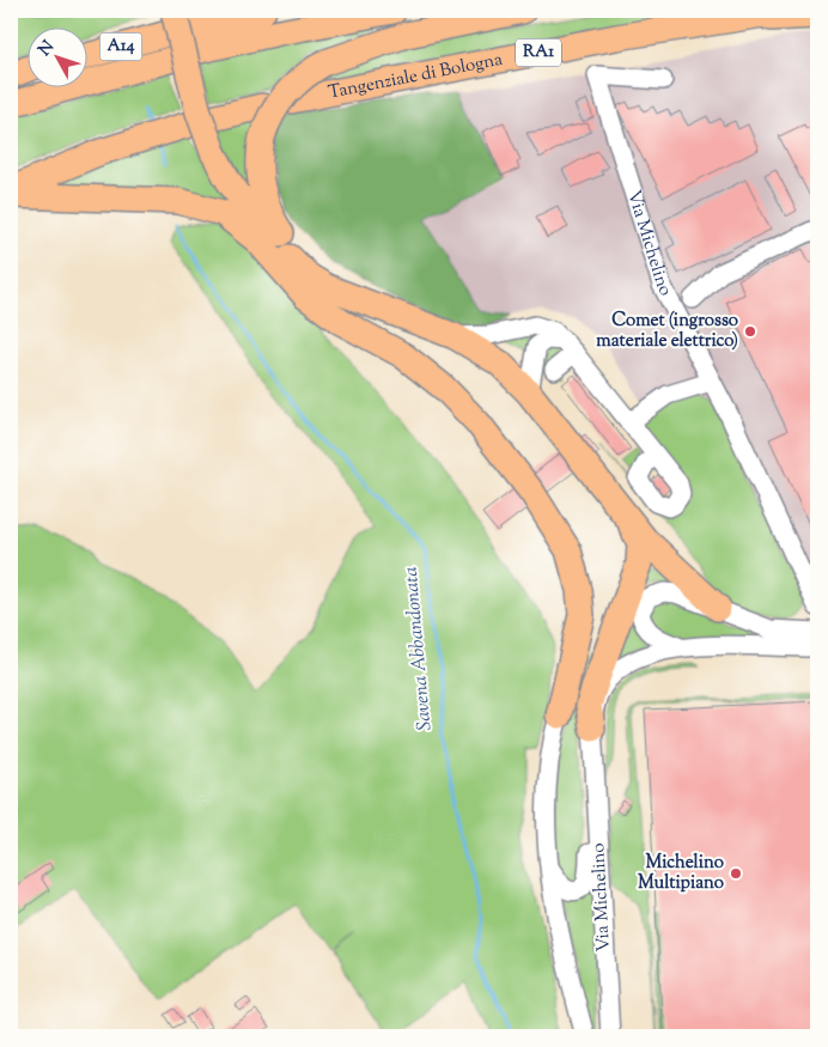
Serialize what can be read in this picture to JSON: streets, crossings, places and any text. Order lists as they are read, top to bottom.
{
  "streets": {
    "highway": ["A14", "RA1", "Tangenziale di Bologna"],
    "street": ["Via Michelino"]
  },
  "water": ["Savena Abbandonata"],
  "places": ["Comet (ingrosso materiale elettrico)", "Michelino Multipiano"],
  "north": "top left"
}
